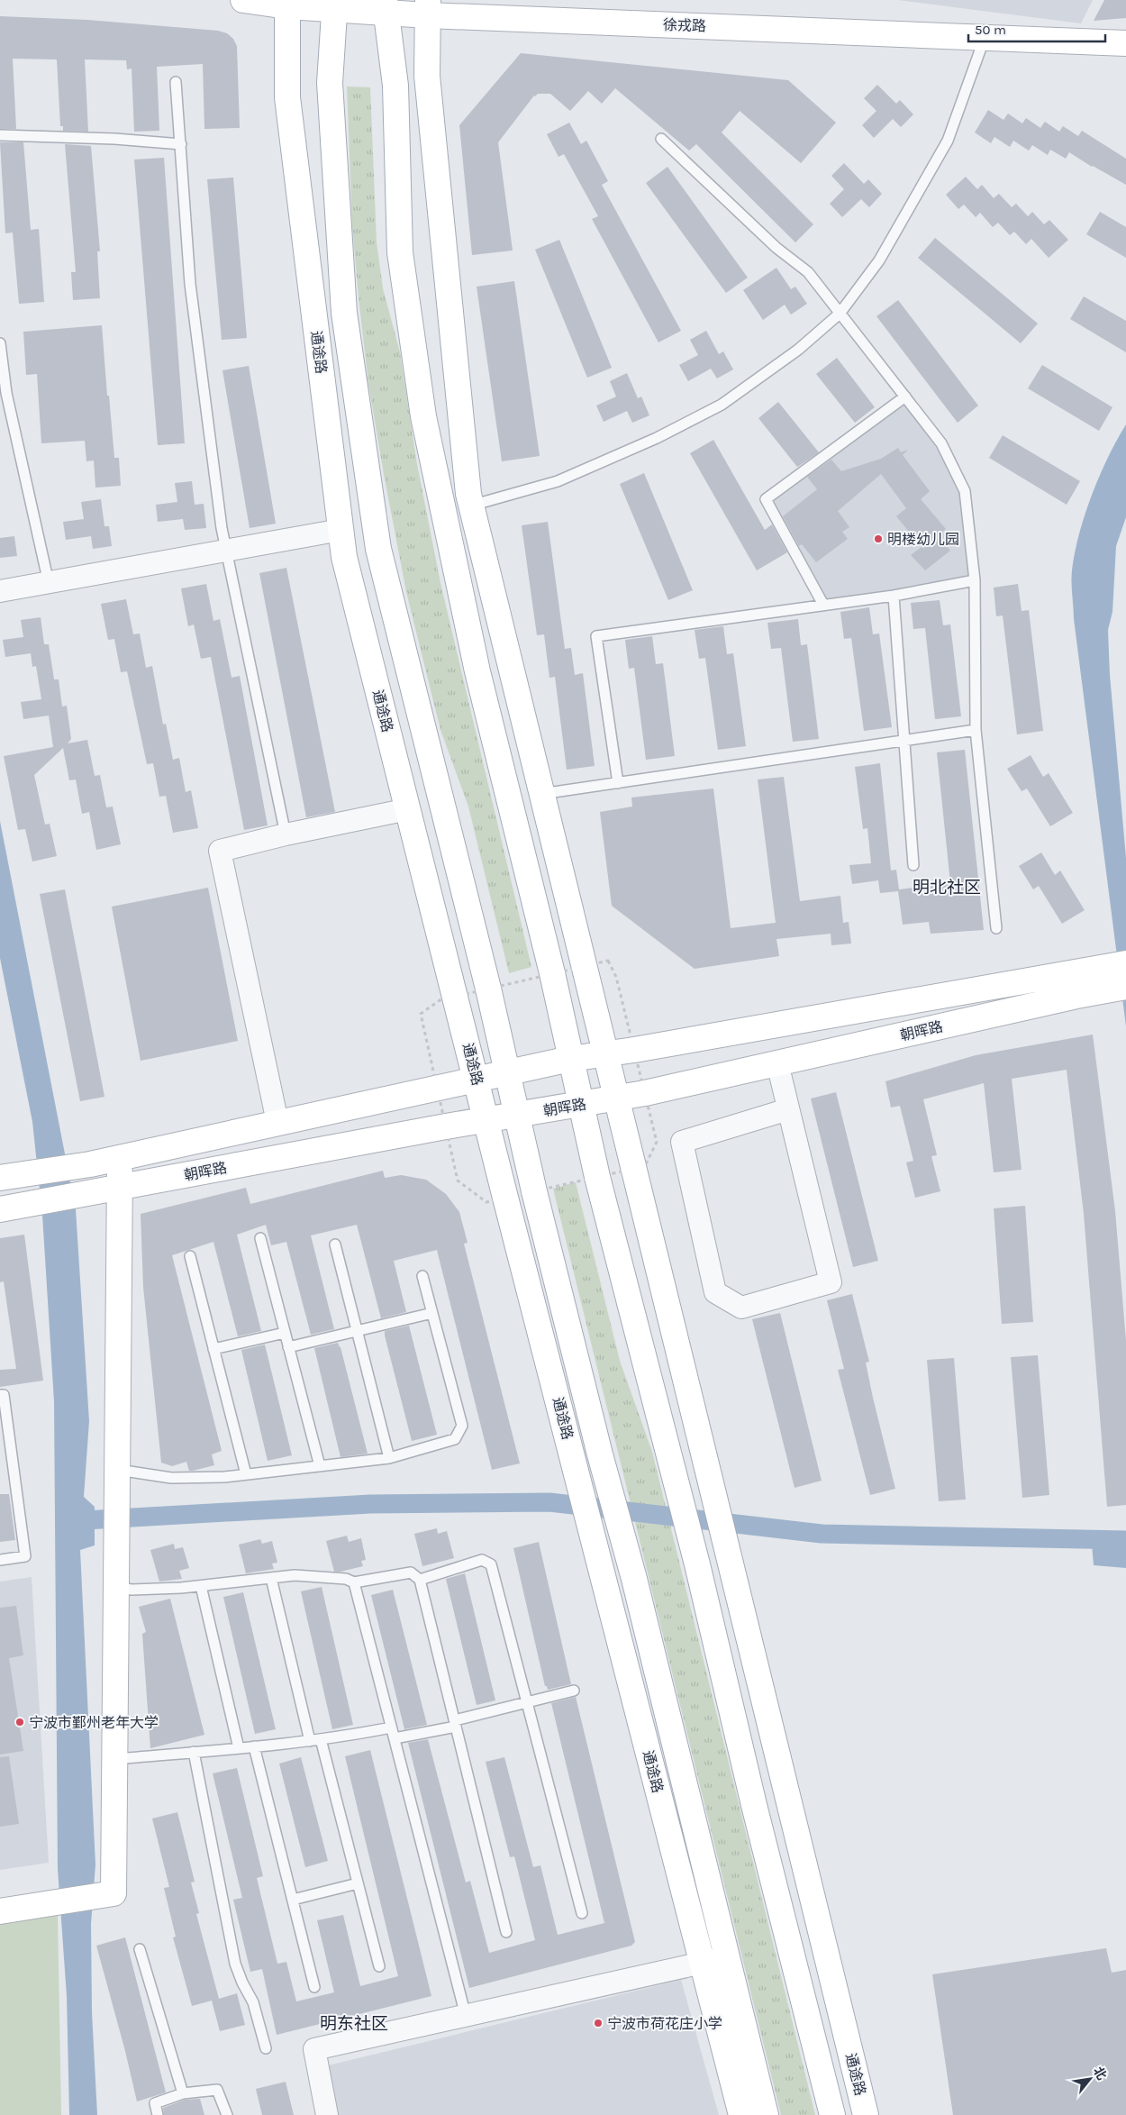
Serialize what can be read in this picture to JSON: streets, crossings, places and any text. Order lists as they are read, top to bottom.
{
  "streets": {
    "main road": ["徐戎路", "通途路", "朝晖路"]
  },
  "crossings": [
    ["徐戎路", "通途路"],
    ["通途路", "朝晖路"]
  ],
  "districts": ["明北社区", "明东社区"],
  "places": ["明楼幼儿园", "宁波市鄞州老年大学", "宁波市荷花庄小学"],
  "scale_bar": "50 m",
  "north": "top right"
}
